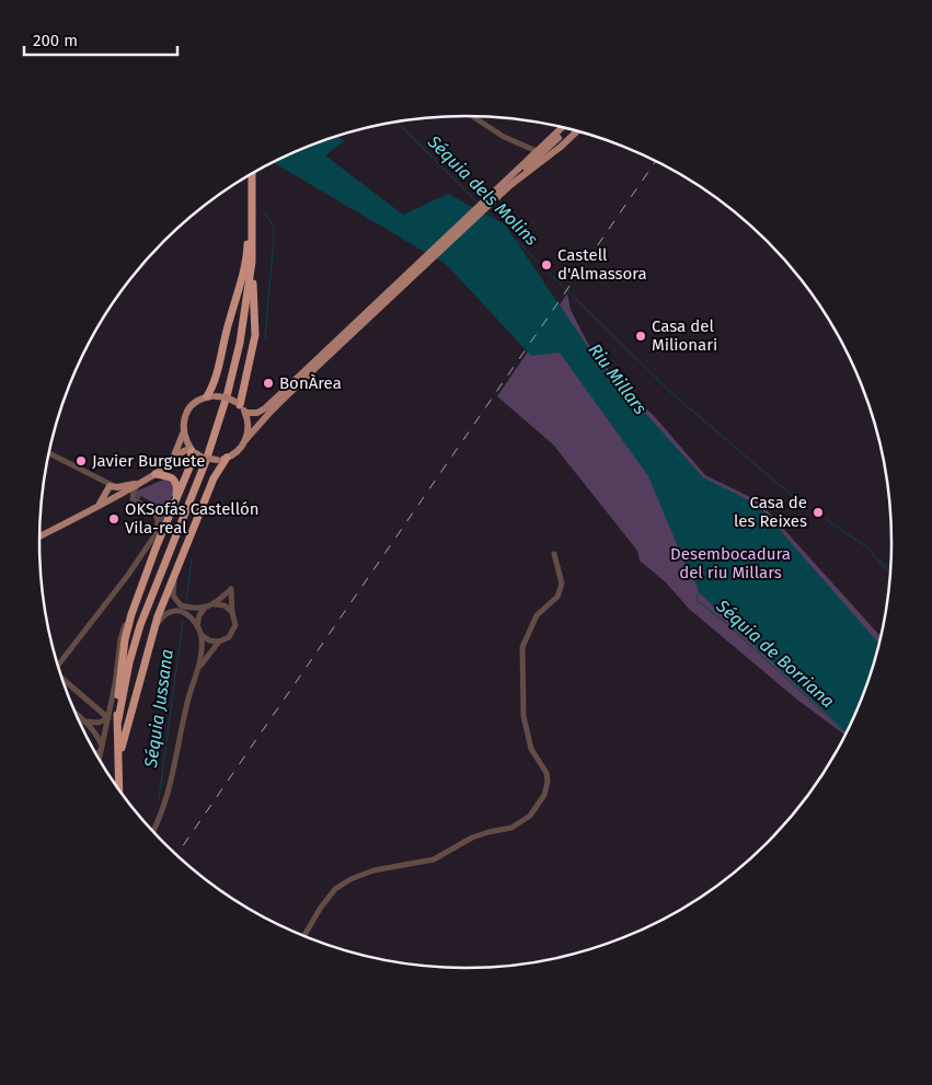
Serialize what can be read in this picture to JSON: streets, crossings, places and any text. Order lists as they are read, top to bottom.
{
  "water": [
    "Séquia dels Molins",
    "Riu Millars",
    "Séquia de Borriana",
    "Séquia Jussana"
  ],
  "parks": ["Desembocadura del riu Millars"],
  "places": [
    "Castell d'Almassora",
    "Casa del Milionari",
    "BonÀrea",
    "Javier Burguete",
    "Casa de les Reixes",
    "OKSofás Castellón Vila-real"
  ],
  "scale_bar": "200 m"
}
